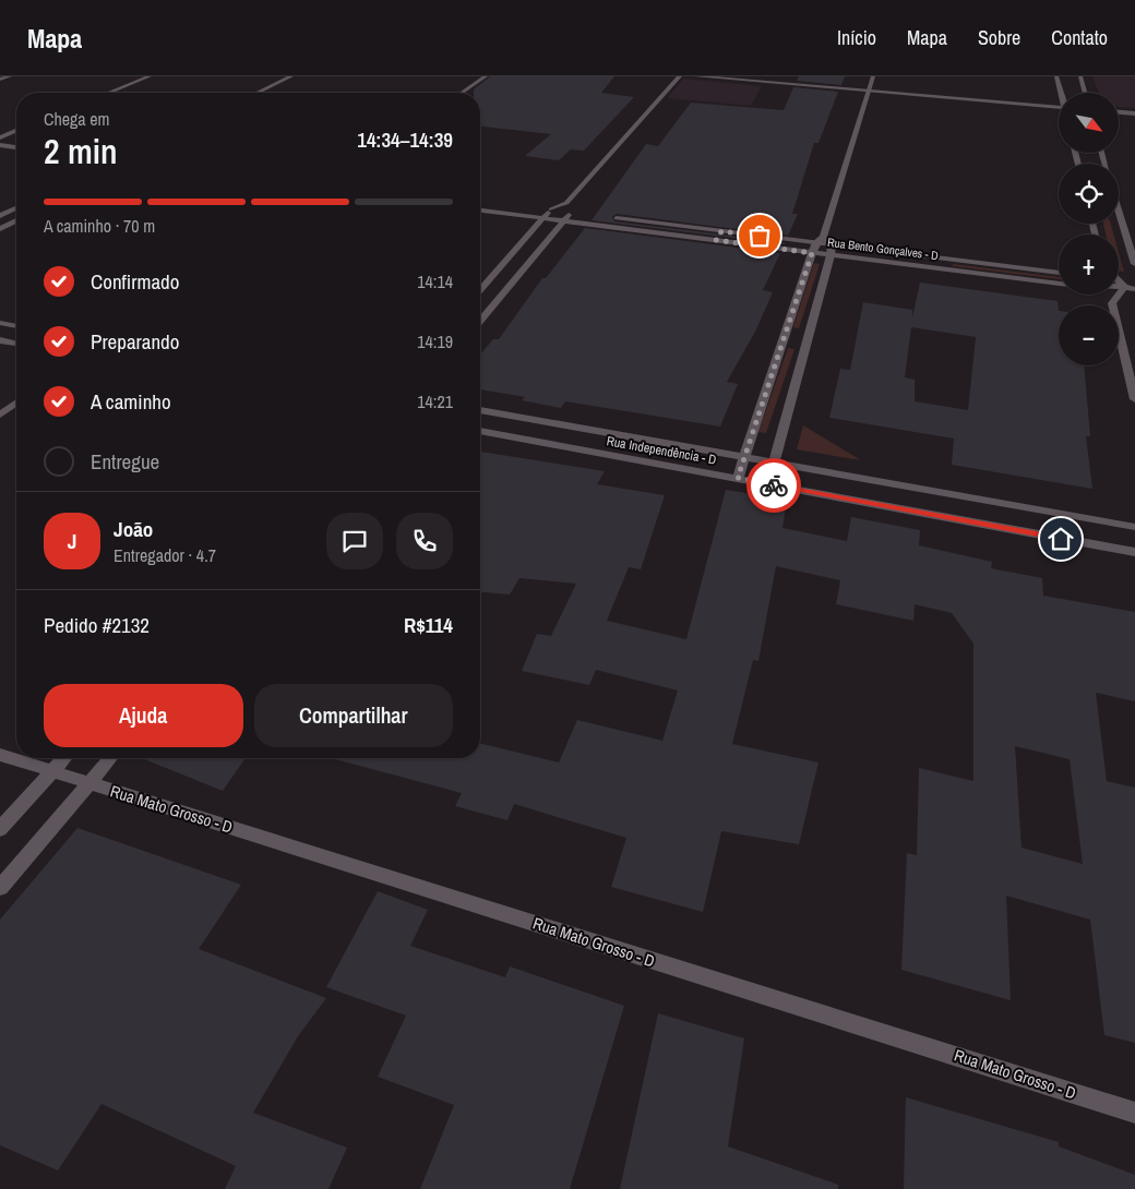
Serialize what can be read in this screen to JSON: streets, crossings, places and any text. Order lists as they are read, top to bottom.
{
  "streets": {
    "street": ["Rua Bento Gonçalves - D", "Rua Independência - D", "Rua Mato Grosso - D"]
  },
  "north": "bottom right",
  "page": {
    "header": "Mapa",
    "nav": [
      "Início",
      "Mapa",
      "Sobre",
      "Contato"
    ],
    "map_buttons": ["+", "−"],
    "heading": ["2 min", "Chega em", "14:34–14:39"],
    "panel": [
      "João",
      "Entregador · 4.7",
      "Pedido #2132",
      "R$114"
    ],
    "bar": "A caminho · 70 m",
    "list": [
      ["Confirmado", "14:14"],
      ["Preparando", "14:19"],
      ["A caminho", "14:21"],
      "Entregue"
    ],
    "round": "J",
    "buttons": ["Ajuda", "Compartilhar"]
  }
}
